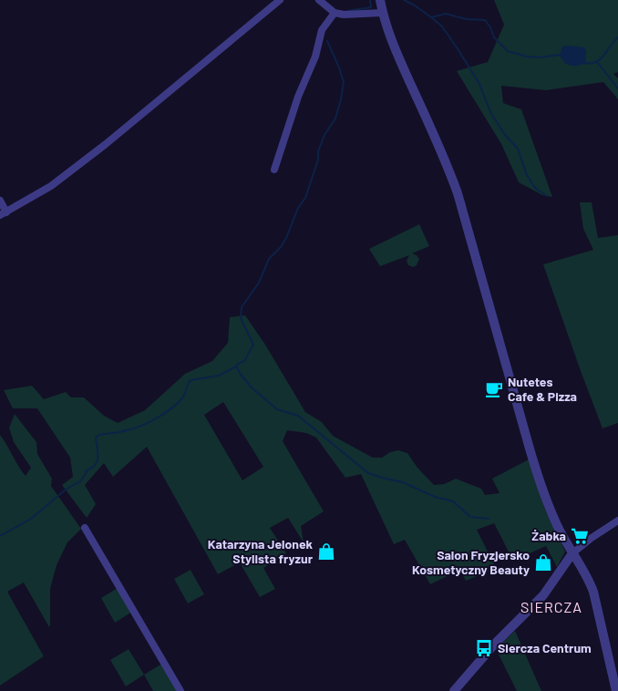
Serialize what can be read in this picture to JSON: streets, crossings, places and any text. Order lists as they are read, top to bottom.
{
  "districts": ["SIERCZA"],
  "places": {
    "cafe": ["Nutetes Cafe & Pizza"],
    "supermarket": ["Żabka"],
    "shop": ["Katarzyna Jelonek Stylista fryzur", "Salon Fryzjersko Kosmetyczny Beauty"],
    "bus stop": ["Siercza Centrum"]
  }
}
